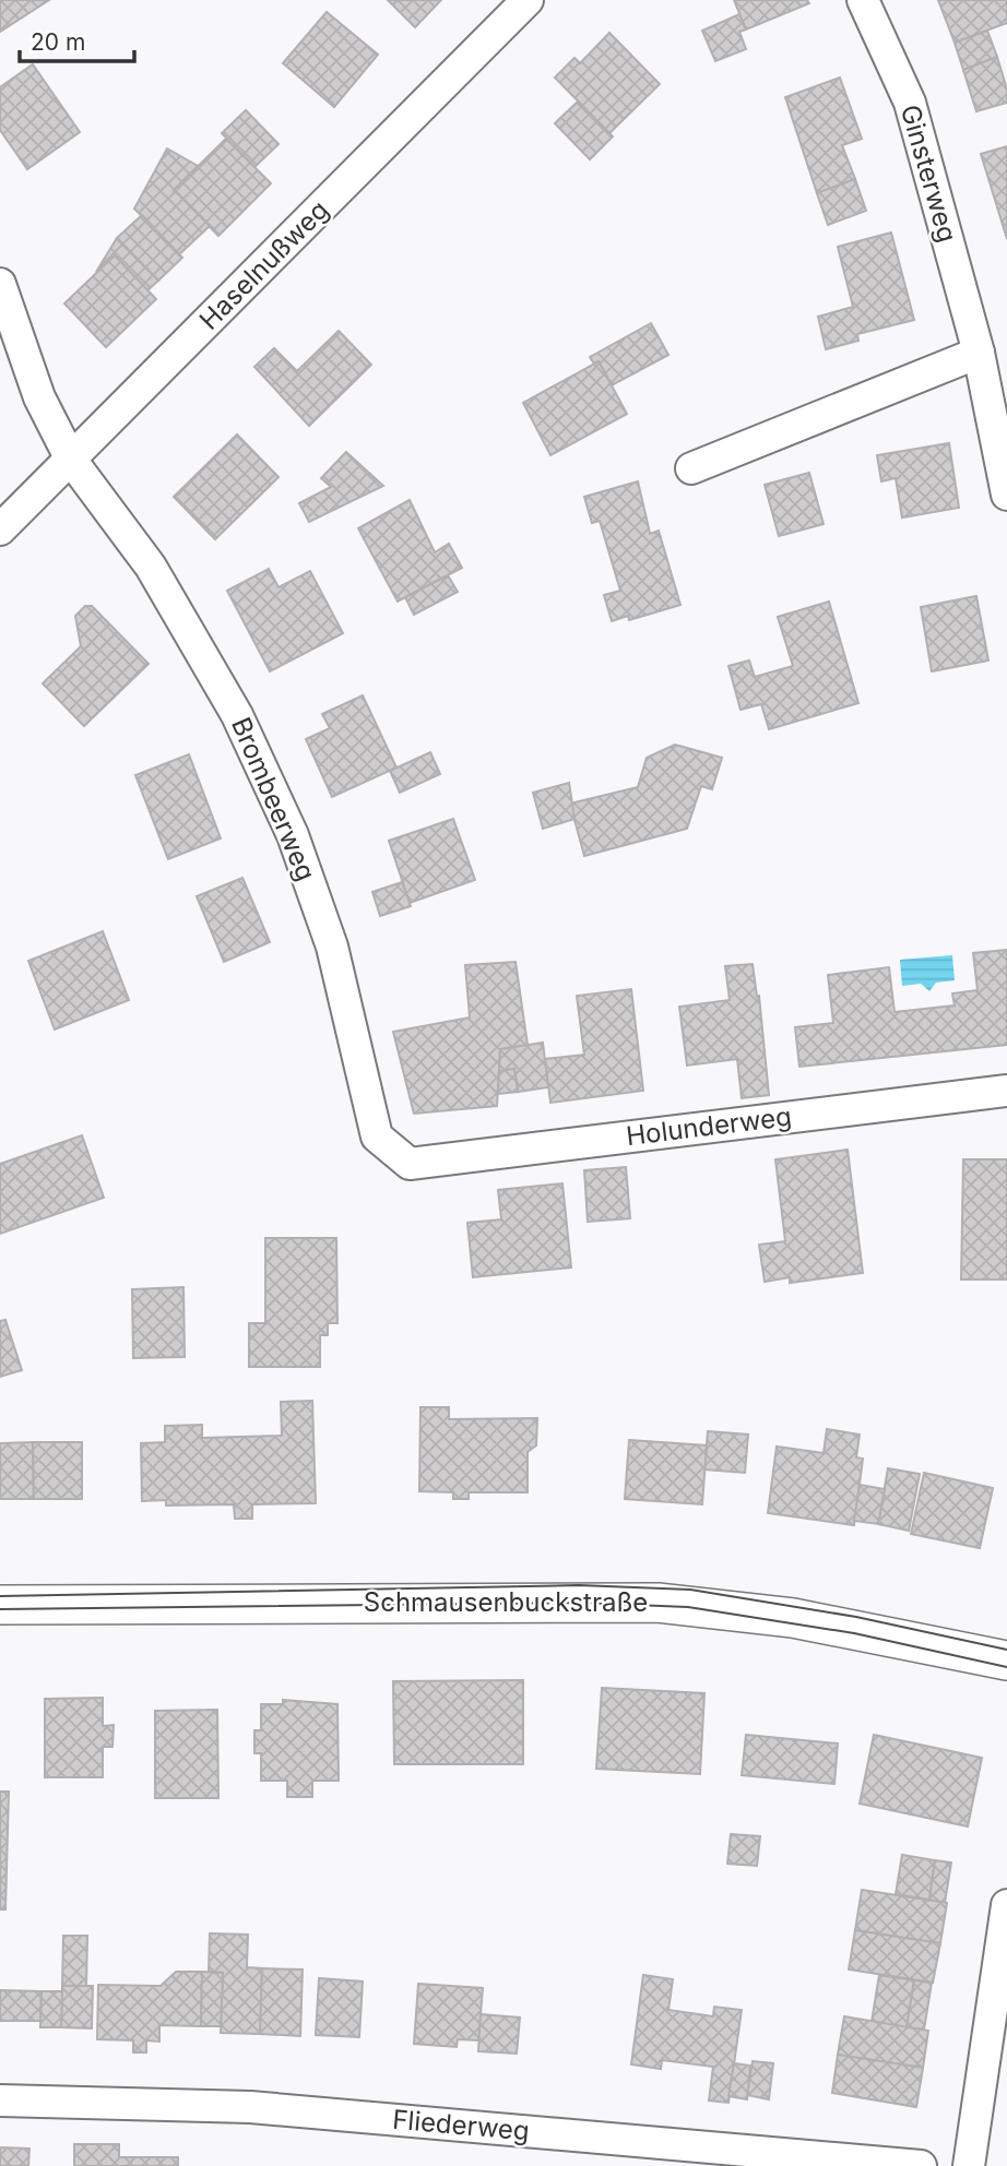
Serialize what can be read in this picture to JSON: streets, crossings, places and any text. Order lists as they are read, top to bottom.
{
  "streets": {
    "street": [
      "Ginsterweg",
      "Haselnußweg",
      "Brombeerweg",
      "Holunderweg",
      "Schmausenbuckstraße",
      "Fliederweg"
    ]
  },
  "crossings": [
    ["Haselnußweg", "Brombeerweg"],
    ["Brombeerweg", "Holunderweg"]
  ],
  "scale_bar": "20 m"
}
